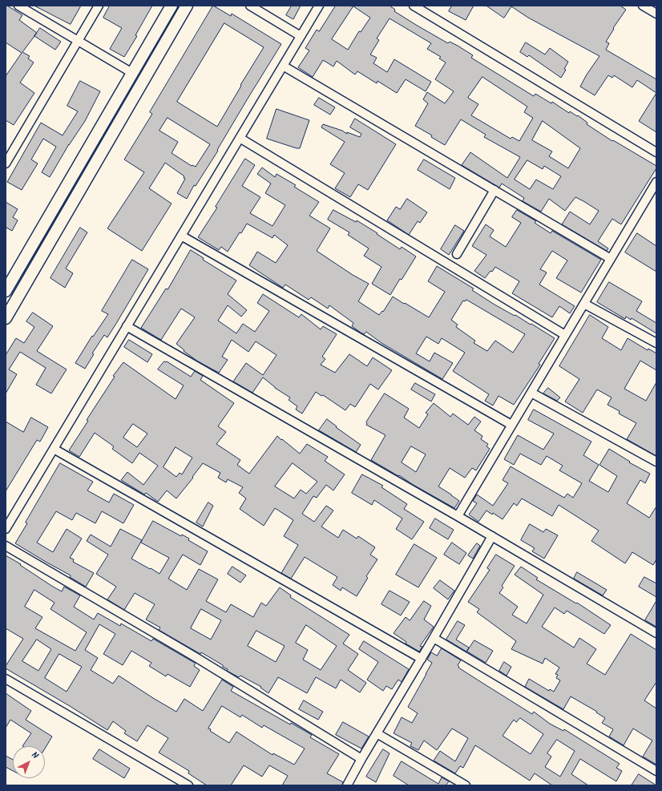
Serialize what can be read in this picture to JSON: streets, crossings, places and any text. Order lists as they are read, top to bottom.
{
  "north": "top right"
}
